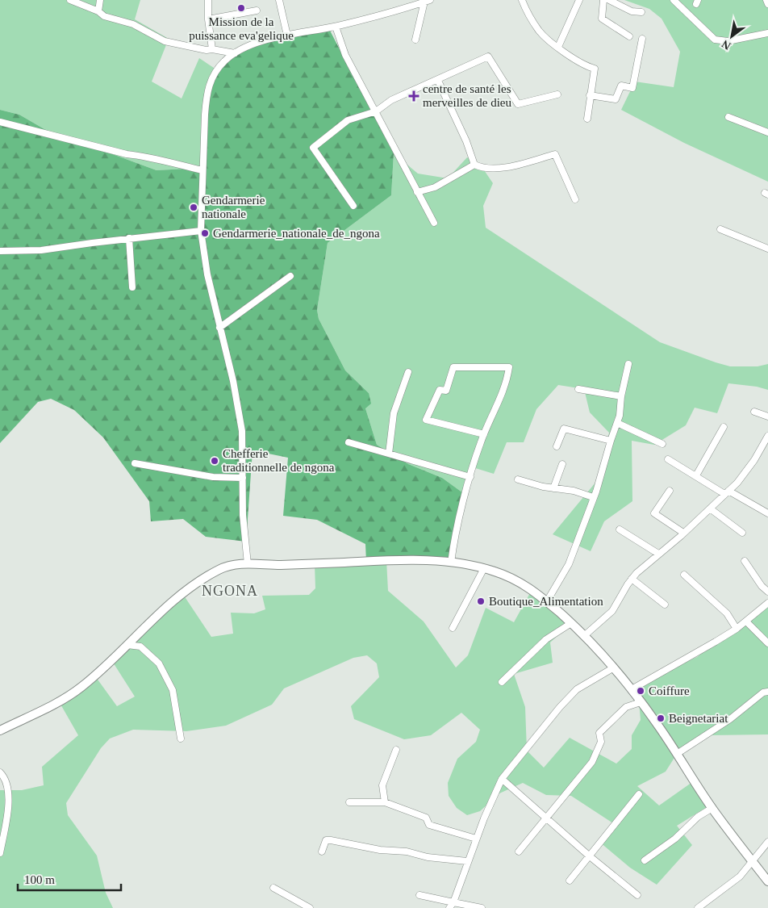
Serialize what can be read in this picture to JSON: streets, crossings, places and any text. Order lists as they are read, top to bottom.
{
  "districts": ["NGONA"],
  "places": {
    "other": [
      "Mission de la puissance eva'gelique",
      "Gendarmerie nationale",
      "Gendarmerie_nationale_de_ngona",
      "Chefferie traditionnelle de ngona",
      "Boutique_Alimentation",
      "Coiffure",
      "Beignetariat"
    ],
    "health": ["centre de santé les merveilles de dieu"]
  },
  "scale_bar": "100 m",
  "north": "bottom left"
}
